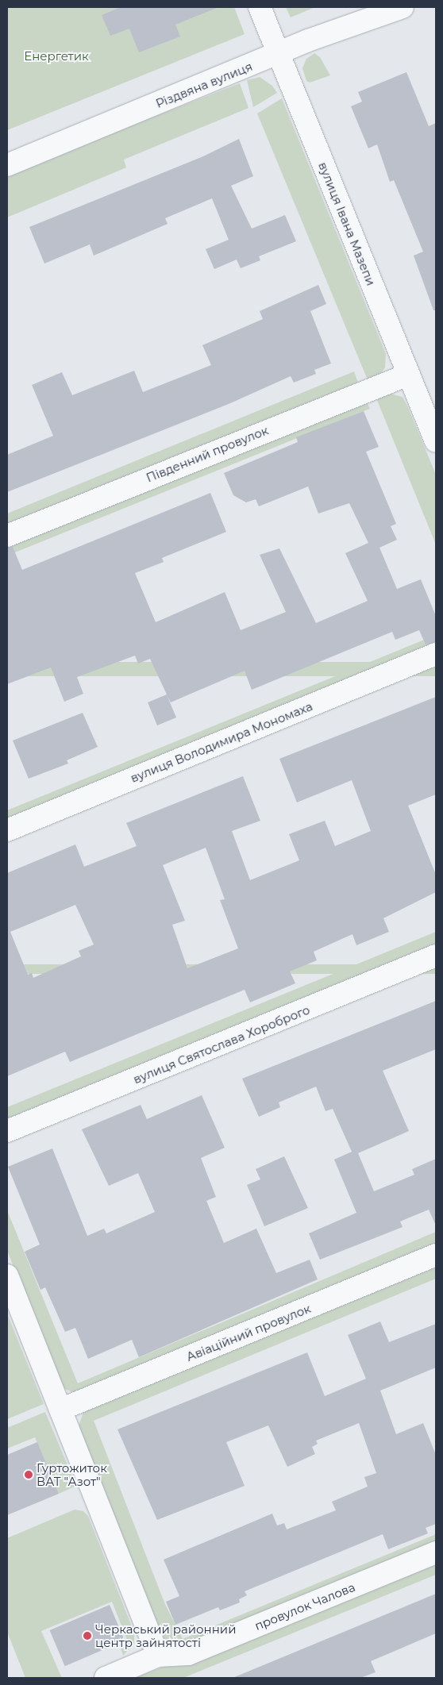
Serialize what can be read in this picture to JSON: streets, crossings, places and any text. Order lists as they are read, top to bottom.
{
  "streets": {
    "street": [
      "Різдвяна вулиця",
      "вулиця Івана Мазепи",
      "Південний провулок",
      "вулиця Володимира Мономаха",
      "вулиця Святослава Хороброго",
      "Авіаційний провулок",
      "провулок Чалова"
    ]
  },
  "crossings": [
    ["Різдвяна вулиця", "вулиця Івана Мазепи"],
    ["вулиця Івана Мазепи", "Південний провулок"]
  ],
  "parks": ["Енергетик"],
  "places": ["Гуртожиток ВАТ \"Азот\"", "Черкаський районний центр зайнятості"]
}
